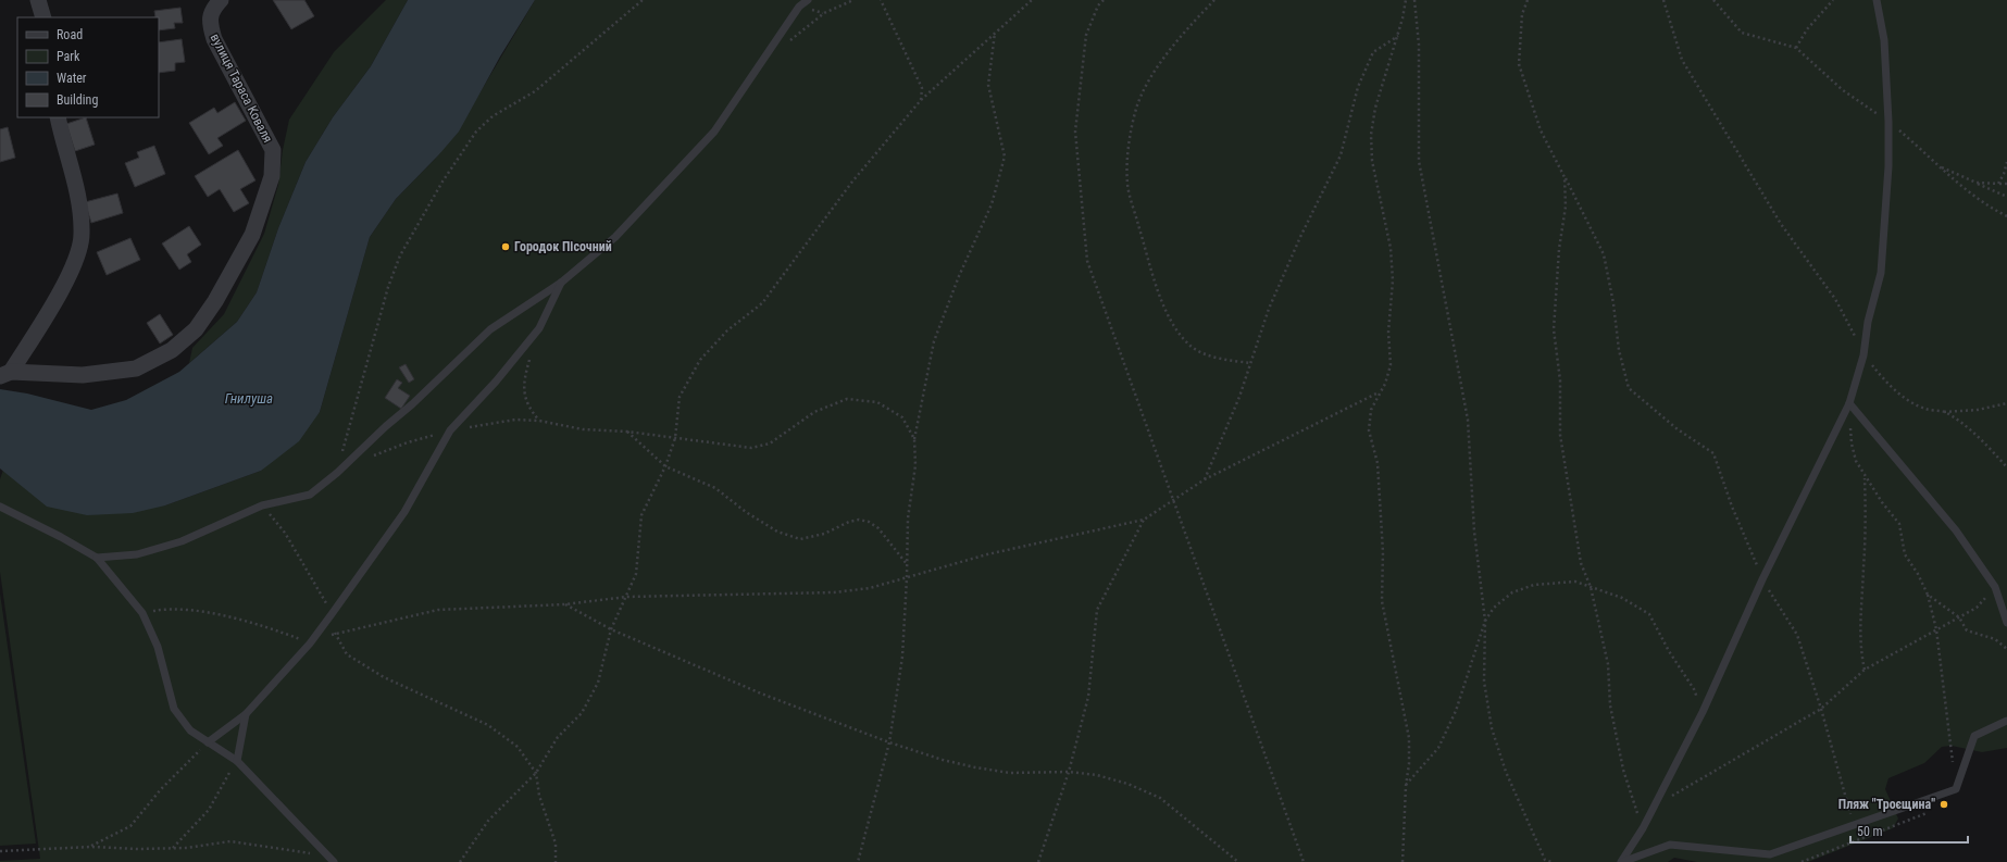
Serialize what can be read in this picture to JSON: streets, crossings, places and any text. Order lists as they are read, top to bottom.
{
  "streets": {
    "street": ["вулиця Тараса Коваля"]
  },
  "water": ["Гнилуша"],
  "places": ["Городок Пісочний", "Пляж \"Троєщина\""],
  "legend": [
    "Road",
    "Park",
    "Water",
    "Building"
  ],
  "scale_bar": "50 m"
}
